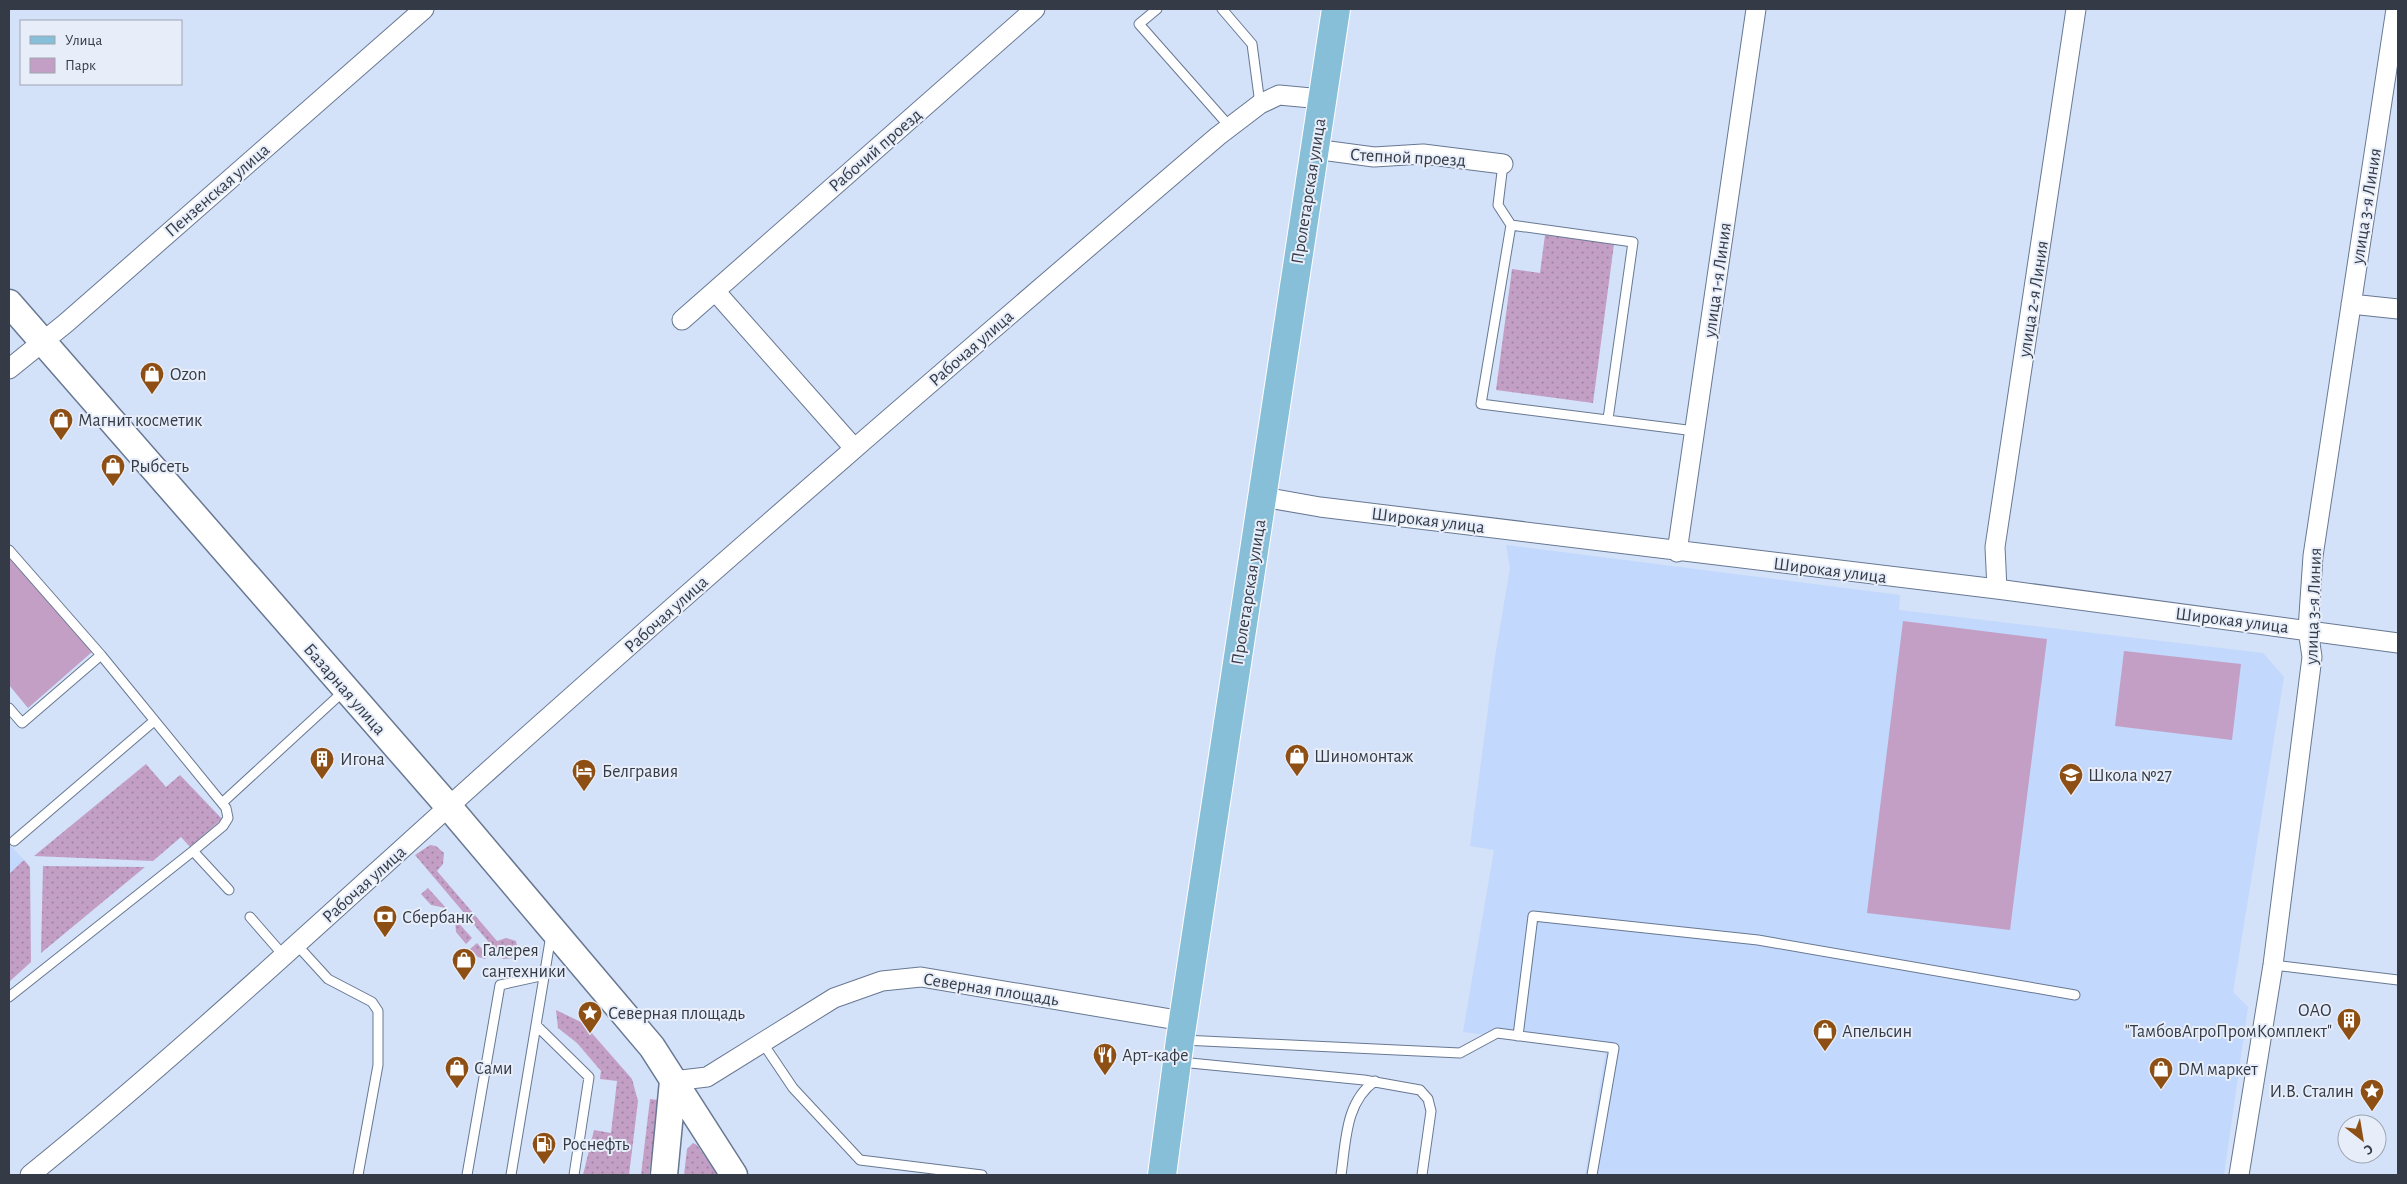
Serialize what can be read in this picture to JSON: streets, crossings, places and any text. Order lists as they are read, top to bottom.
{
  "streets": {
    "main road": ["Пролетарская улица", "Базарная улица"],
    "street": [
      "Рабочий проезд",
      "Степной проезд",
      "Пензенская улица",
      "улица 3-я Линия",
      "улица 1-я Линия",
      "улица 2-я Линия",
      "Рабочая улица",
      "Широкая улица",
      "Северная площадь"
    ]
  },
  "crossings": [
    ["Степной проезд", "Пролетарская улица"],
    ["Пензенская улица", "Базарная улица"],
    ["Пролетарская улица", "Рабочая улица"],
    ["Пролетарская улица", "Широкая улица"],
    ["Пролетарская улица", "Северная площадь"],
    ["улица 3-я Линия", "Широкая улица"],
    ["улица 1-я Линия", "Широкая улица"],
    ["улица 2-я Линия", "Широкая улица"],
    ["Рабочая улица", "Базарная улица"],
    ["Базарная улица", "Северная площадь"]
  ],
  "places": {
    "shop": [
      "Ozon",
      "Магнит косметик",
      "Рыбсеть",
      "Шиномонтаж",
      "Галерея сантехники",
      "Апельсин",
      "Сами",
      "DM маркет"
    ],
    "building": ["Игона", "ОАО \"ТамбовАгроПромКомплект\""],
    "hotel": ["Белгравия"],
    "school or university": ["Школа №27"],
    "bank": ["Сбербанк"],
    "place": ["Северная площадь", "И.В. Сталин"],
    "restaurant": ["Арт-кафе"],
    "fuel station": ["Роснефть"]
  },
  "legend": ["Улица", "Парк"],
  "north": "bottom right"
}
